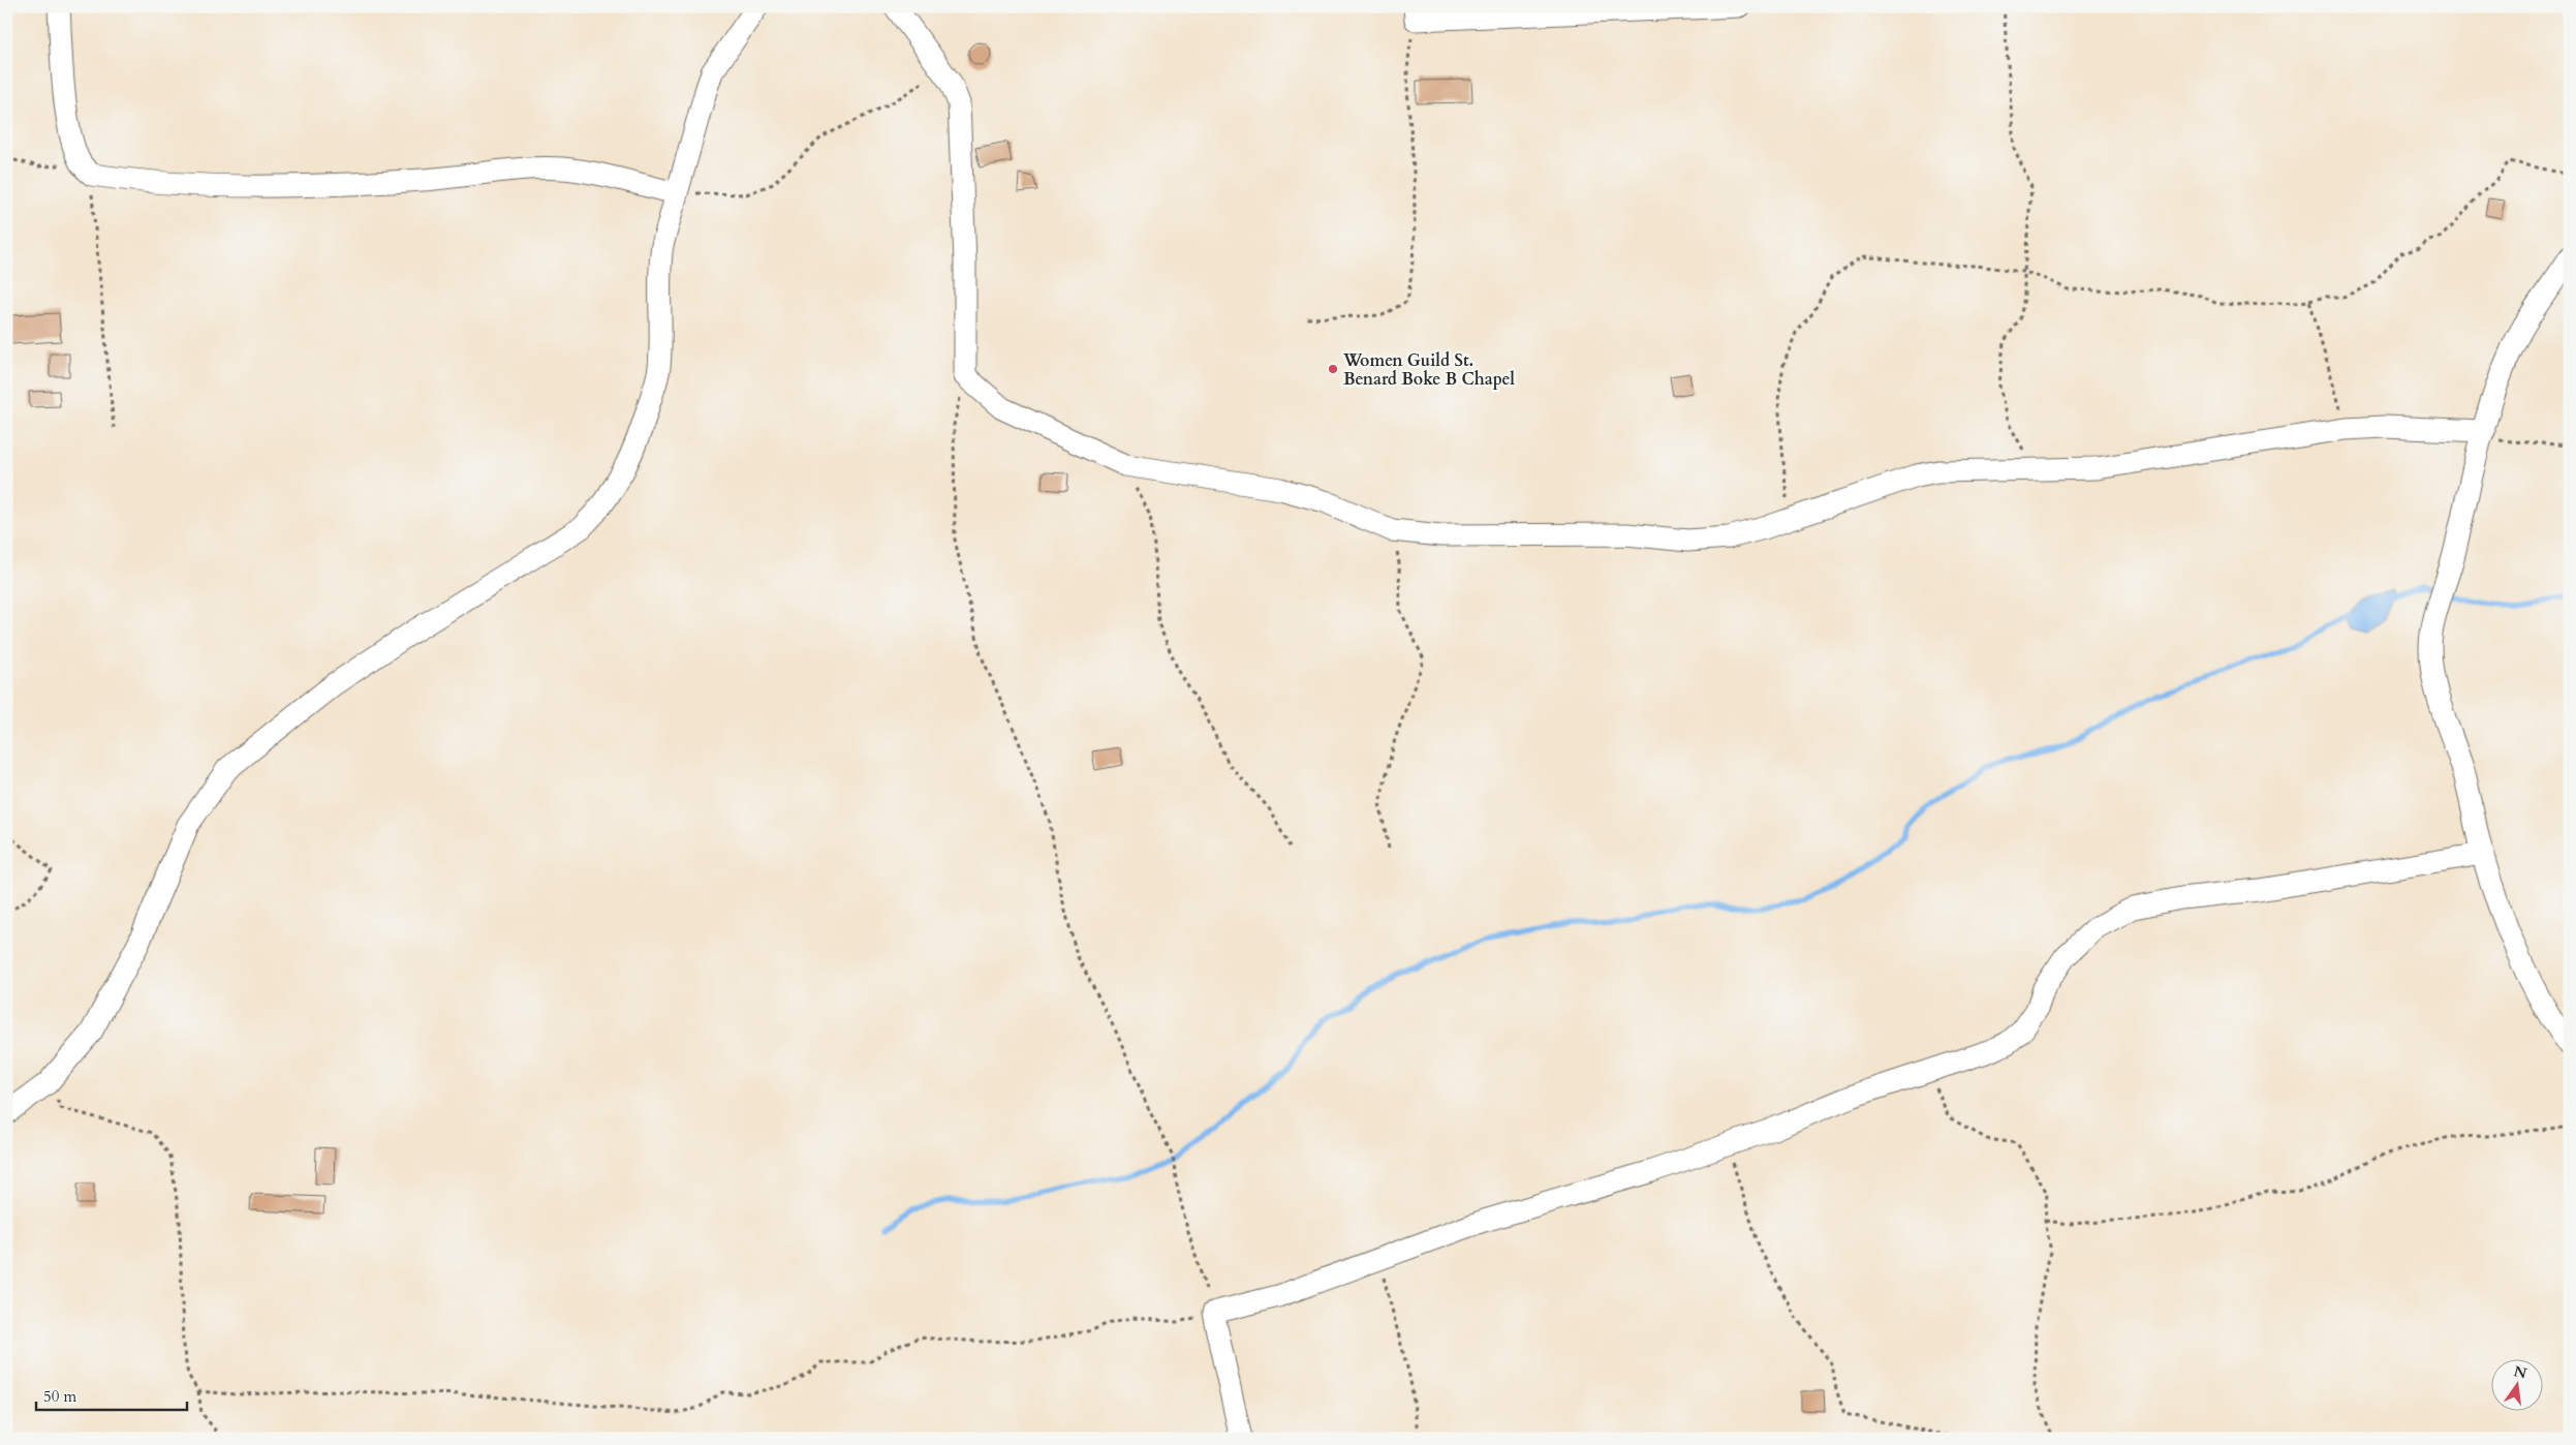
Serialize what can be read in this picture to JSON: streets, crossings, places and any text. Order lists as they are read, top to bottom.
{
  "places": ["Women Guild St. Benard Boke B Chapel"],
  "scale_bar": "50 m",
  "north": "top"
}
